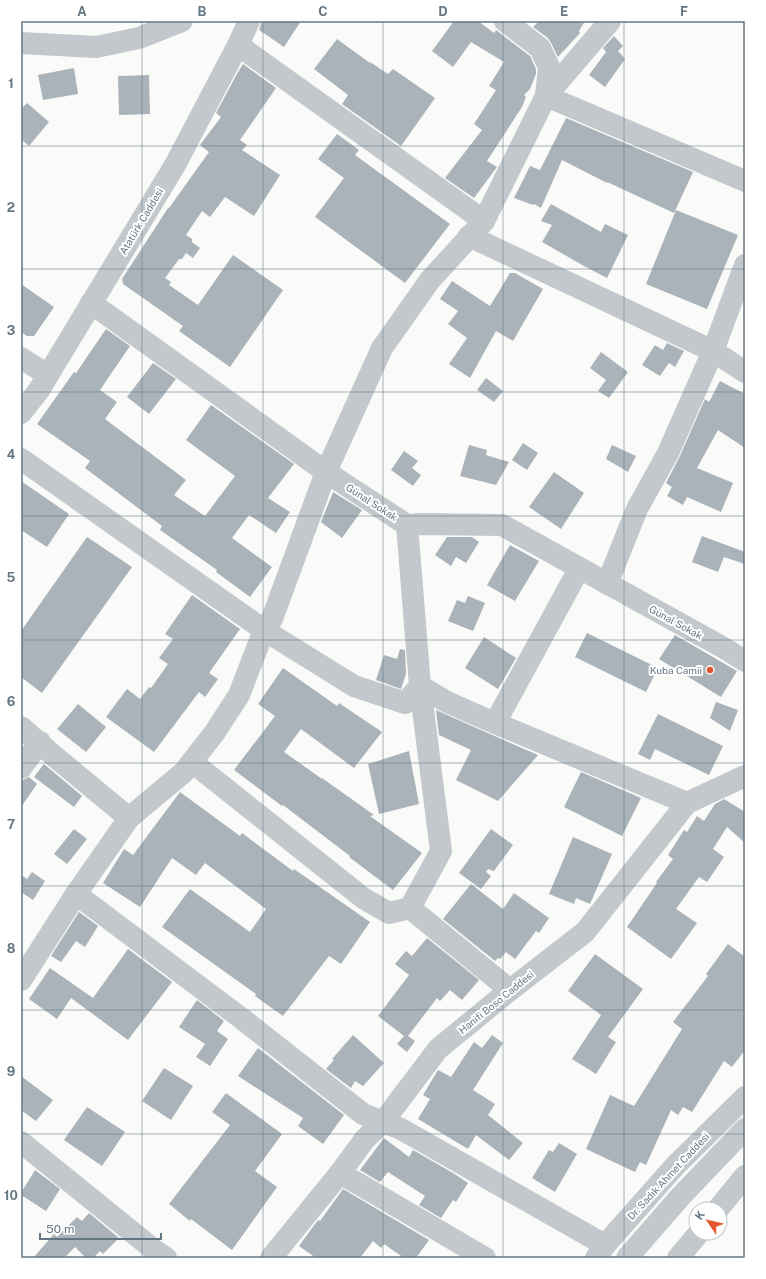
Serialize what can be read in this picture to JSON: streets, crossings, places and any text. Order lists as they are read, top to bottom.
{
  "streets": {
    "street": [
      "Atatürk Caddesi",
      "Günal Sokak",
      "Hanifi Boso Caddesi",
      "Dr. Sadık Ahmet Caddesi"
    ]
  },
  "crossings": [
    ["Atatürk Caddesi", "Günal Sokak"]
  ],
  "places": ["Kuba Camii"],
  "scale_bar": "50 m",
  "north": "top left",
  "grid": {
    "columns": [
      "A",
      "B",
      "C",
      "D",
      "E",
      "F"
    ],
    "rows": [
      "1",
      "2",
      "3",
      "4",
      "5",
      "6",
      "7",
      "8",
      "9",
      "10"
    ]
  }
}
